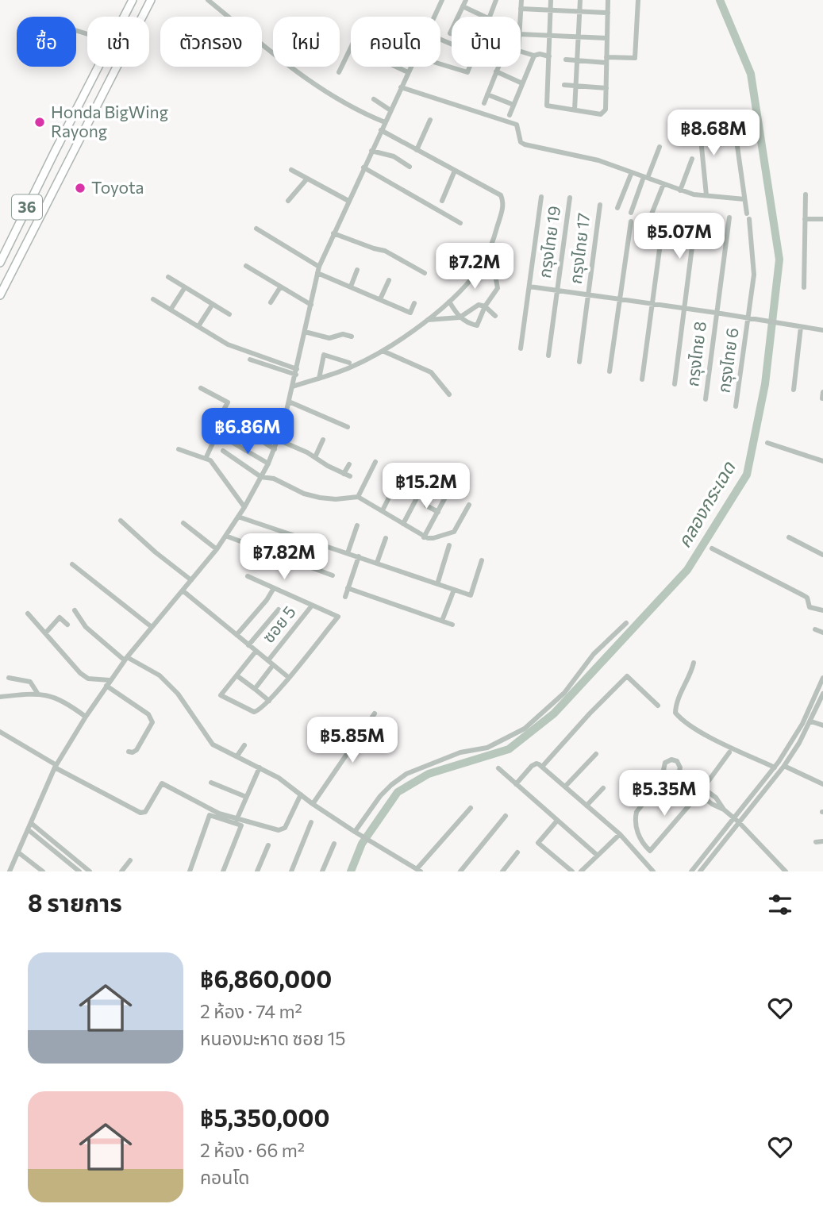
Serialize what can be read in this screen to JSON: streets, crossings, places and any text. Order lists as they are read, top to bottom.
{
  "streets": {
    "highway": ["36"],
    "street": [
      "กรุงไทย 19",
      "กรุงไทย 17",
      "กรุงไทย 8",
      "กรุงไทย 6",
      "ซอย 5"
    ]
  },
  "water": ["คลองกระเฉด"],
  "places": ["Honda BigWing Rayong", "Toyota"],
  "page": {
    "chip": [
      "ซื้อ",
      "เช่า",
      "ตัวกรอง",
      "ใหม่",
      "คอนโด",
      "บ้าน"
    ],
    "price": [
      "฿8.68M",
      "฿5.07M",
      "฿7.2M",
      "฿6.86M",
      "฿15.2M",
      "฿7.82M",
      "฿5.85M",
      "฿5.35M"
    ],
    "heading": "8 รายการ",
    "list": [
      {
        "name": "฿6,860,000",
        "note": "2 ห้อง · 74 m² · หนองมะหาด ซอย 15"
      },
      {
        "name": "฿5,350,000",
        "note": "2 ห้อง · 66 m² · คอนโด"
      }
    ]
  }
}
